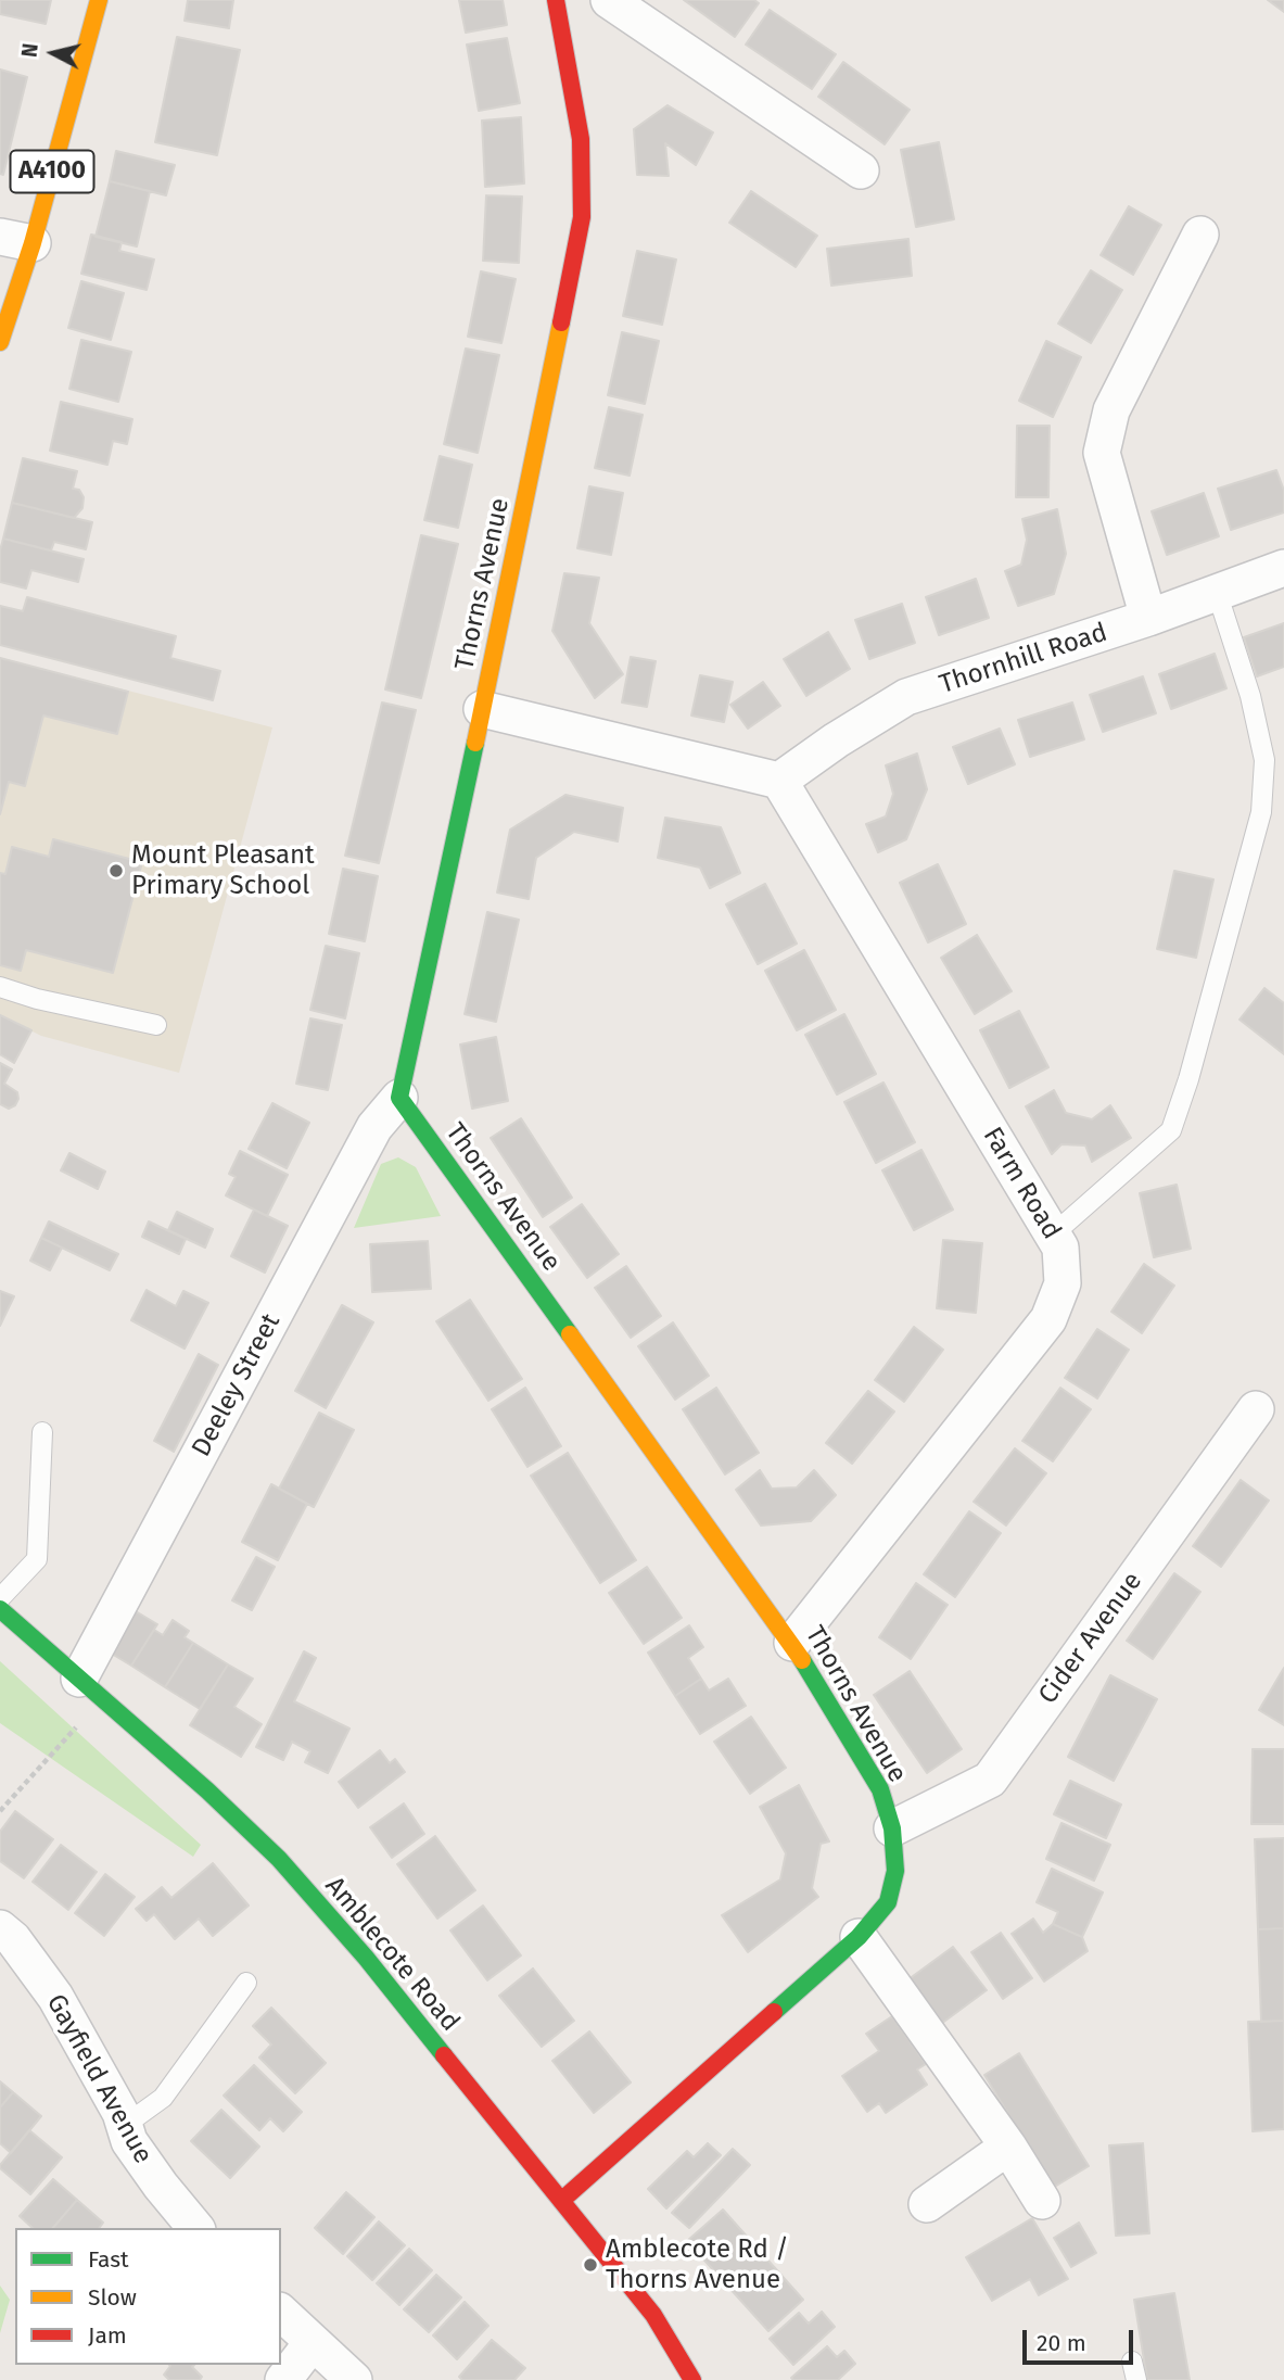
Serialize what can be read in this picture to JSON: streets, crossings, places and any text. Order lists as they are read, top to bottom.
{
  "streets": {
    "street": [
      "A4100",
      "Thorns Avenue",
      "Thornhill Road",
      "Farm Road",
      "Deeley Street",
      "Cider Avenue",
      "Amblecote Road",
      "Gayfield Avenue"
    ]
  },
  "crossings": [
    ["Thorns Avenue", "Farm Road"],
    ["Thorns Avenue", "Deeley Street"],
    ["Thorns Avenue", "Cider Avenue"],
    ["Thorns Avenue", "Amblecote Road"],
    ["Thornhill Road", "Farm Road"],
    ["Deeley Street", "Amblecote Road"]
  ],
  "places": ["Mount Pleasant Primary School", "Amblecote Rd / Thorns Avenue"],
  "legend": ["Fast", "Slow", "Jam"],
  "scale_bar": "20 m",
  "north": "left"
}
